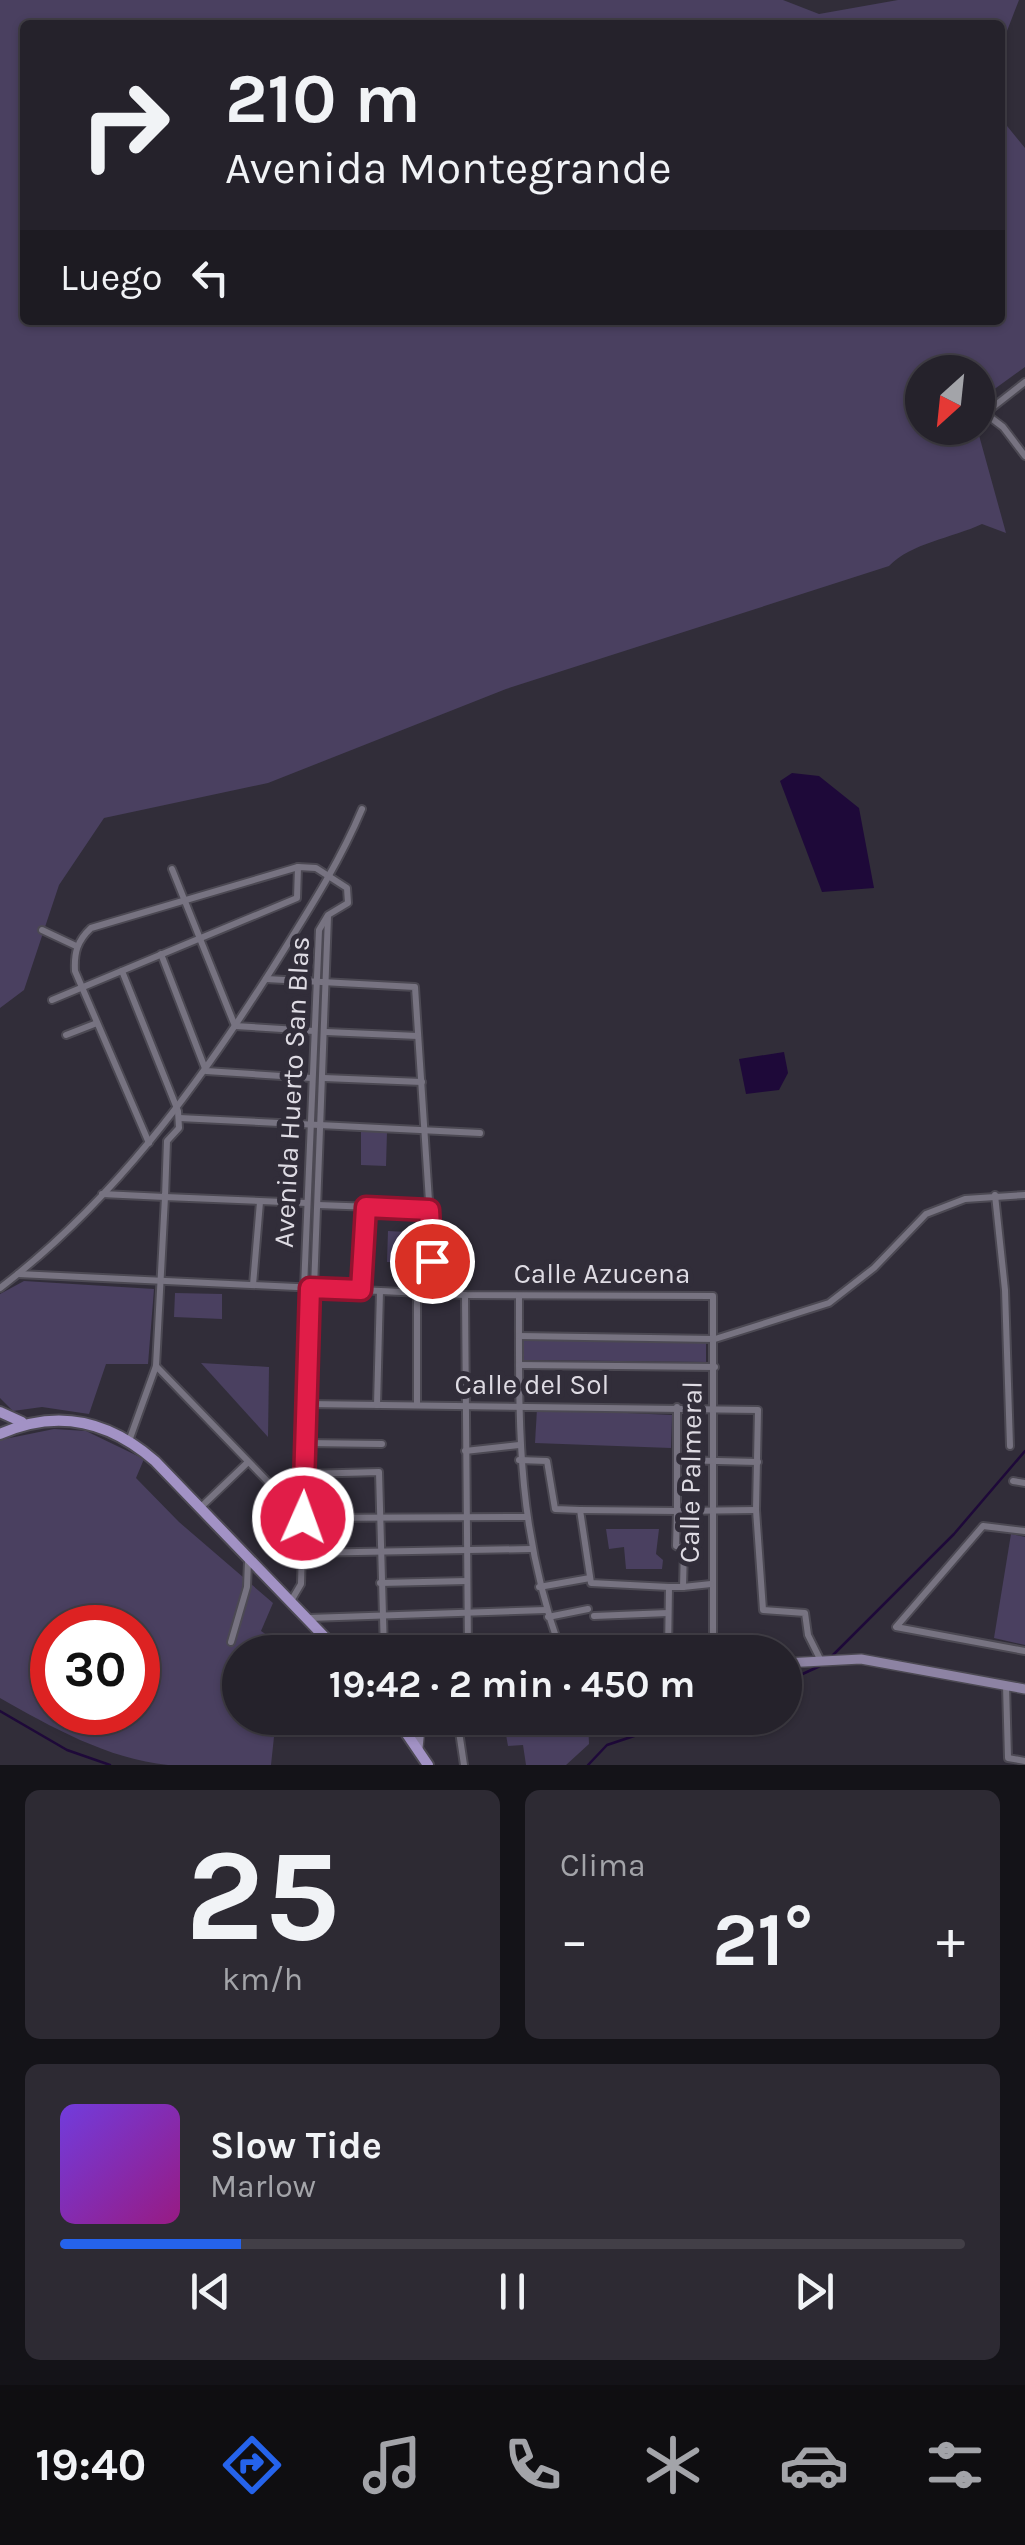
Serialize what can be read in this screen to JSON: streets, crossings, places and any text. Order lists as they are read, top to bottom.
{
  "streets": {
    "street": [
      "Avenida Huerto San Blas",
      "Calle Azucena",
      "Calle del Sol",
      "Calle Palmeral"
    ]
  },
  "crossings": [
    ["Avenida Huerto San Blas", "Calle Azucena"],
    ["Avenida Huerto San Blas", "Calle del Sol"],
    ["Calle Azucena", "Calle Palmeral"],
    ["Calle del Sol", "Calle Palmeral"]
  ],
  "north": "bottom left",
  "page": {
    "turn": ["210 m", "Avenida Montegrande"],
    "then": "Luego",
    "limit": "30",
    "trip": "19:42 · 2 min · 450 m",
    "tile": [
      ["25", "km/h"],
      "Clima"
    ],
    "heat": ["−", "21°", "+"],
    "song": ["Slow Tide", "Marlow"],
    "tabs": "19:40"
  }
}
